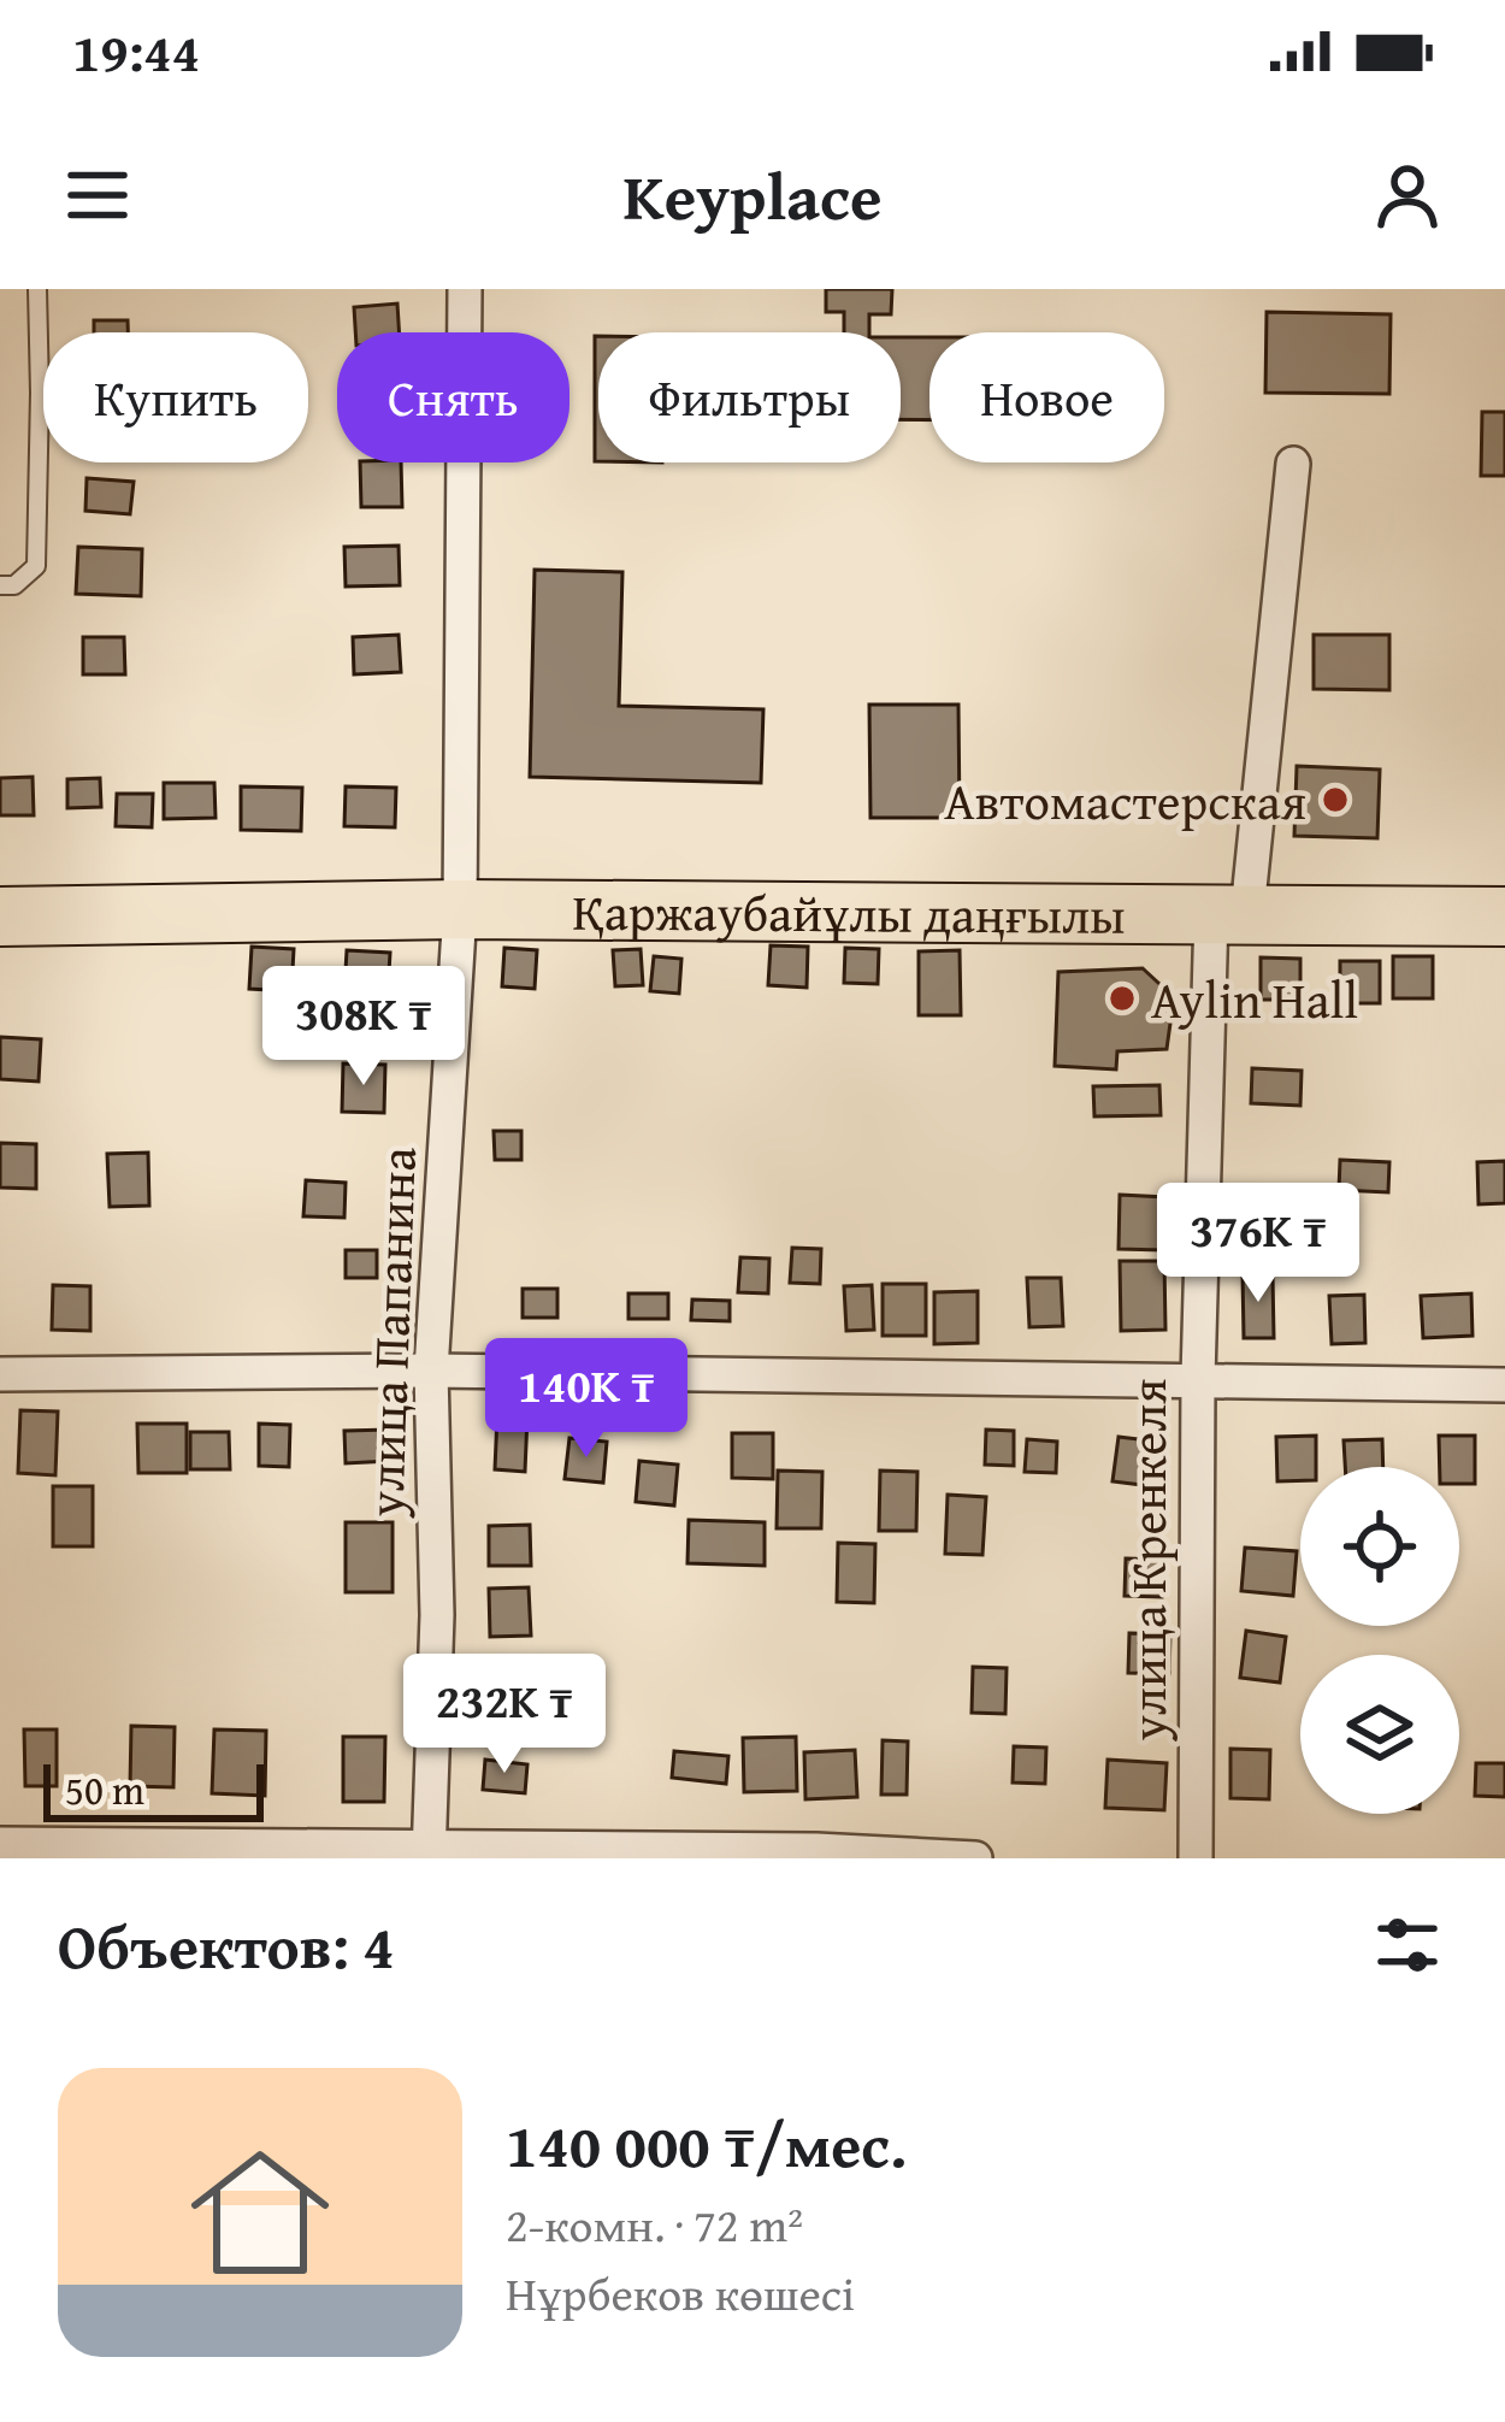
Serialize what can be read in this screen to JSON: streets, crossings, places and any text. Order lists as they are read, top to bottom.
{
  "streets": {
    "highway": ["Қаржаубайұлы даңғылы"],
    "street": ["улица Папанина", "улица Кренкеля"]
  },
  "crossings": [
    ["Қаржаубайұлы даңғылы", "улица Папанина"],
    ["Қаржаубайұлы даңғылы", "улица Кренкеля"]
  ],
  "places": ["Автомастерская", "Aylin Hall"],
  "scale_bar": "50 m",
  "page": {
    "status": "19:44",
    "header": "Keyplace",
    "chip": [
      "Купить",
      "Снять",
      "Фильтры",
      "Новое"
    ],
    "price": [
      "308K ₸",
      "376K ₸",
      "140K ₸",
      "232K ₸"
    ],
    "scale": "50 m",
    "heading": "Объектов: 4",
    "list": [
      {
        "name": "140 000 ₸/мес.",
        "note": "2-комн. · 72 m² · Нұрбеков көшесі"
      }
    ]
  }
}
